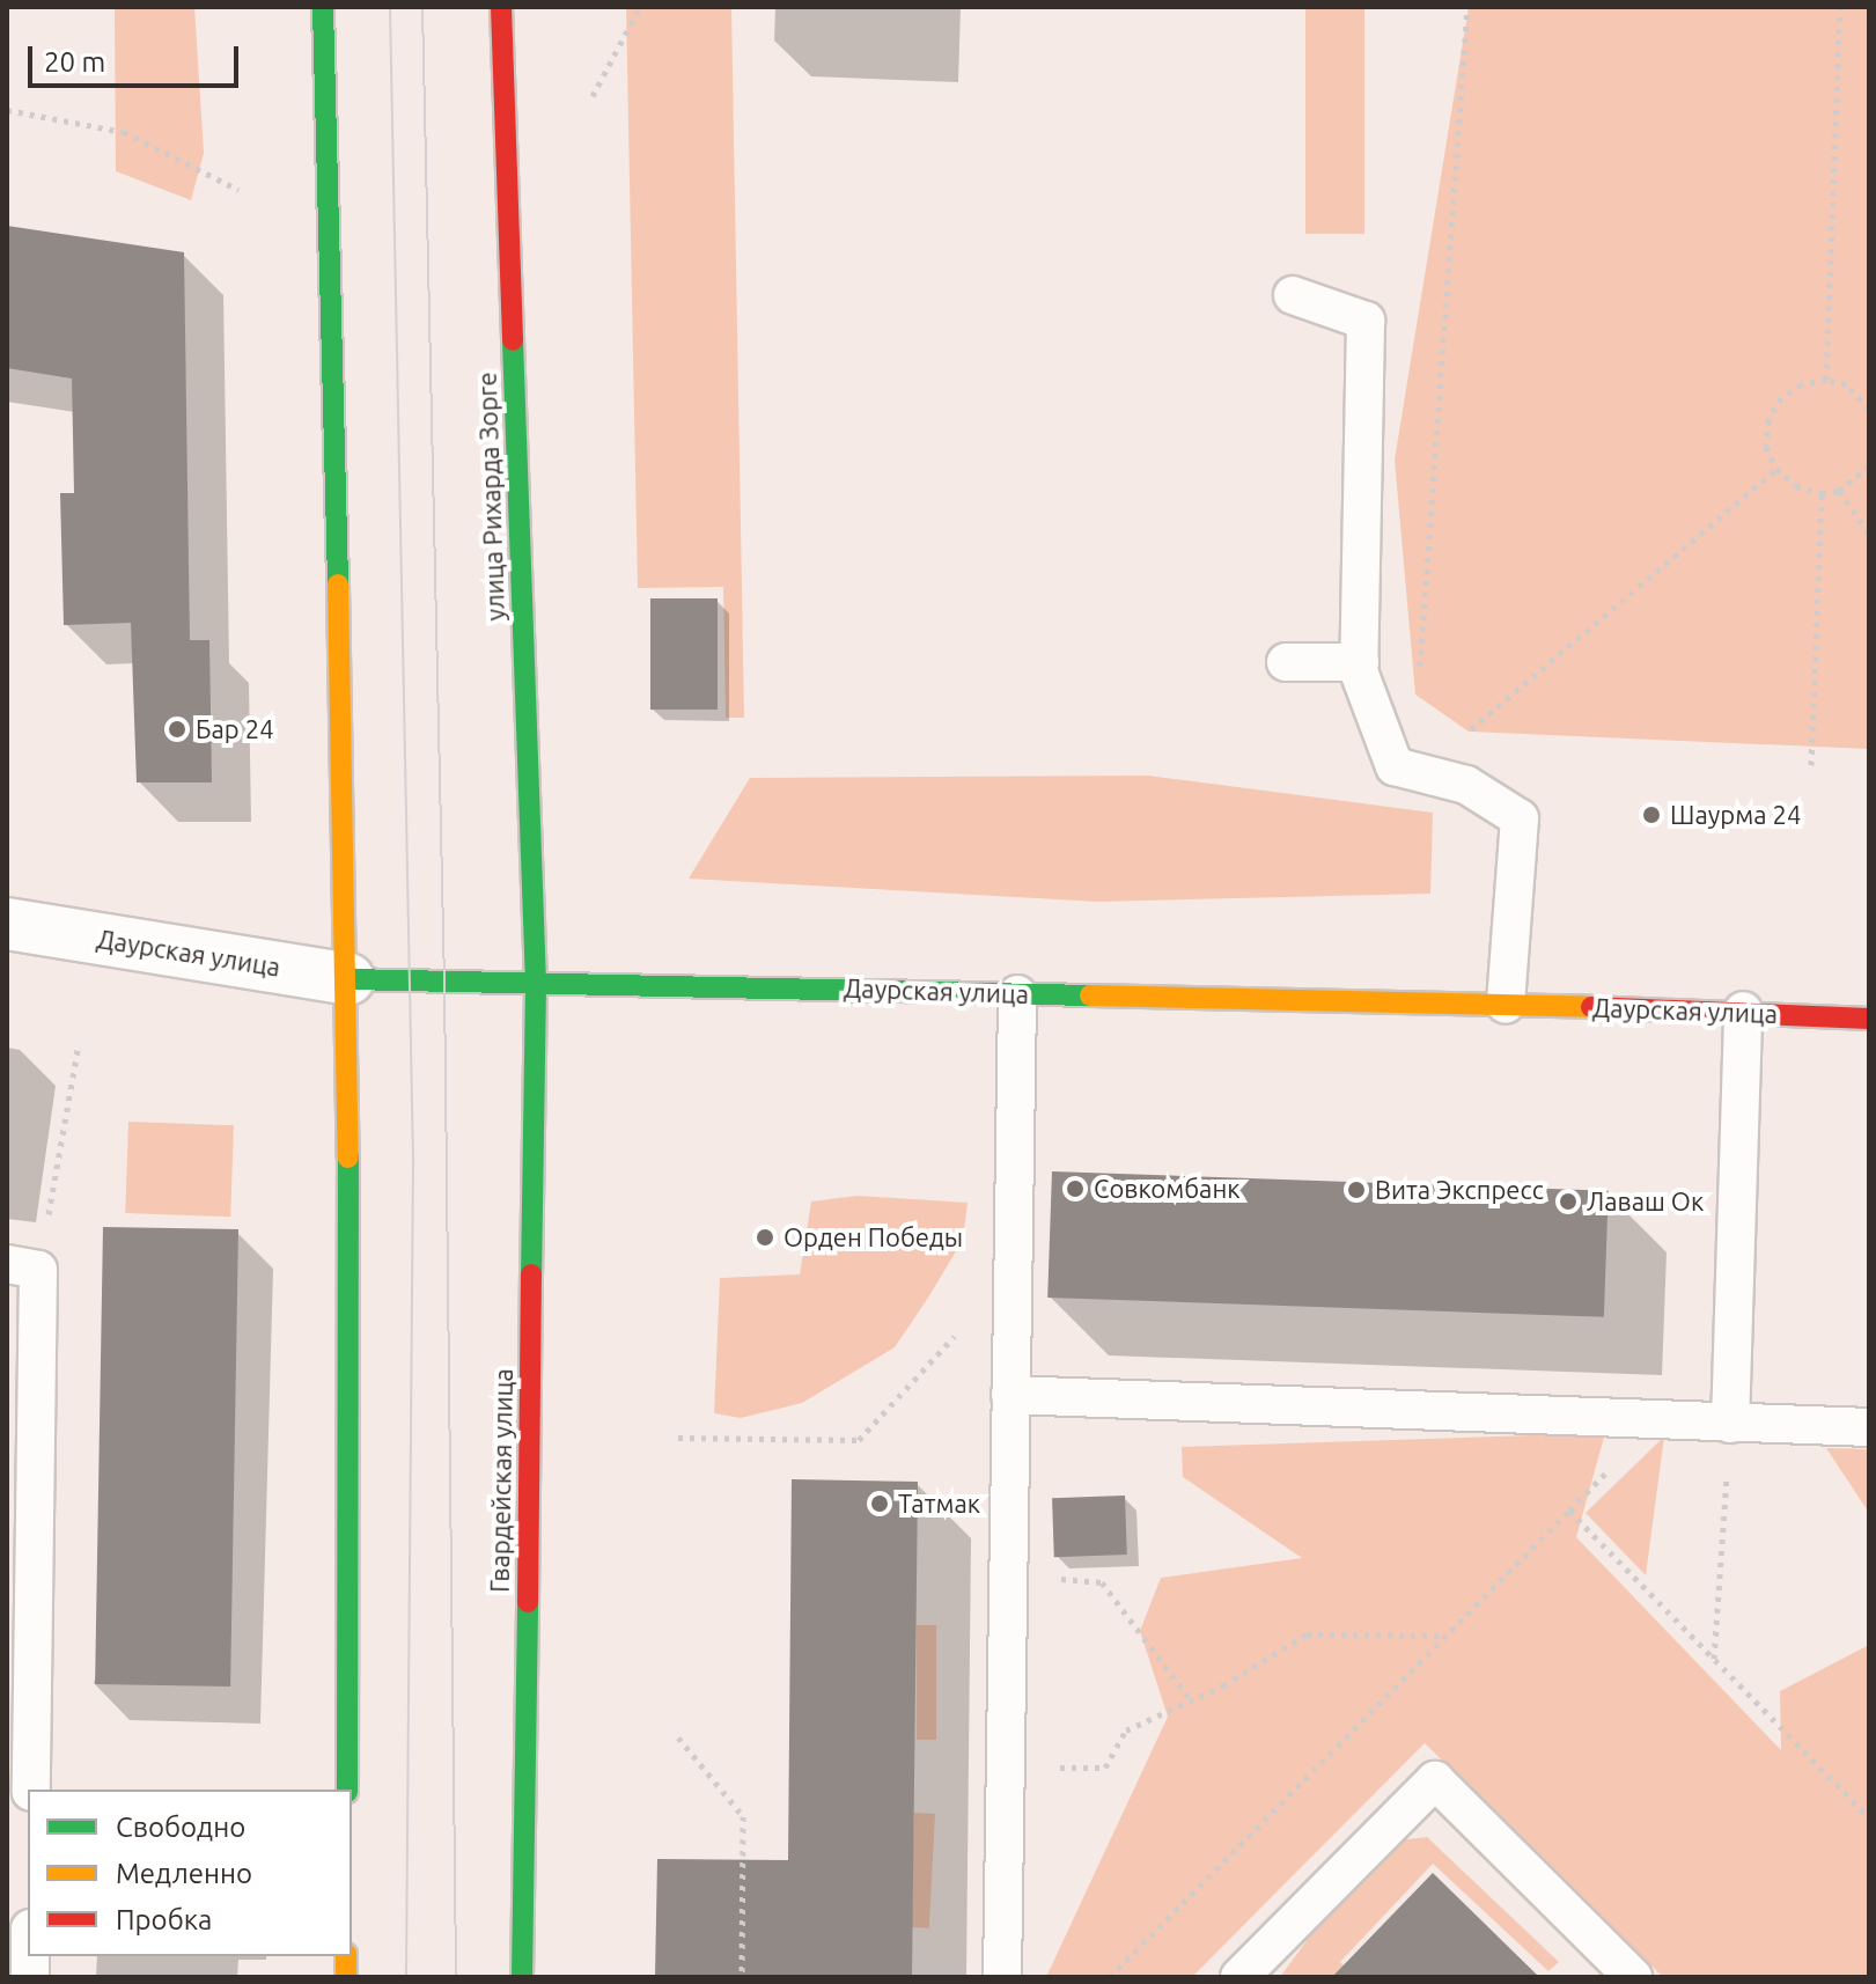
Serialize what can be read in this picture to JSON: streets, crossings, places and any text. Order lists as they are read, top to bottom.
{
  "streets": {
    "main road": ["улица Рихарда Зорге", "Даурская улица", "Гвардейская улица"]
  },
  "crossings": [
    ["улица Рихарда Зорге", "Даурская улица"],
    ["улица Рихарда Зорге", "Гвардейская улица"],
    ["Даурская улица", "Гвардейская улица"]
  ],
  "places": [
    "Бар 24",
    "Шаурма 24",
    "Совкомбанк",
    "Вита Экспресс",
    "Лаваш Ок",
    "Орден Победы",
    "Татмак"
  ],
  "legend": ["Свободно", "Медленно", "Пробка"],
  "scale_bar": "20 m"
}
